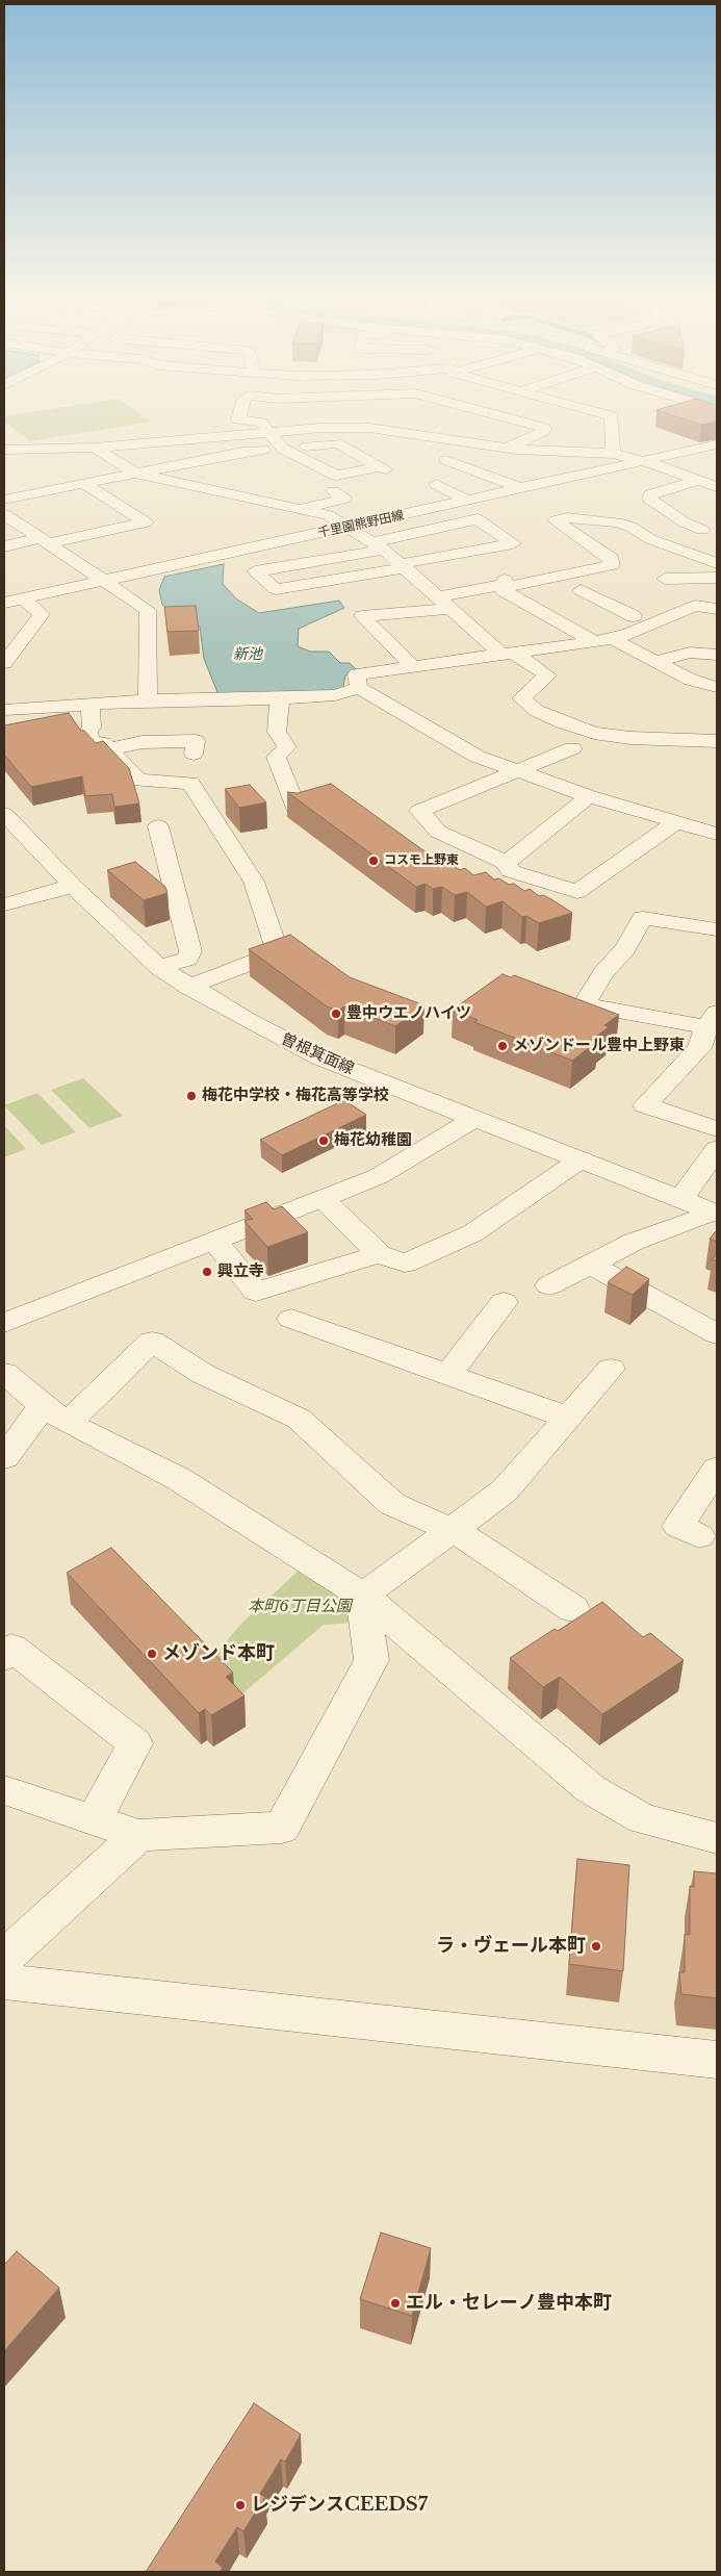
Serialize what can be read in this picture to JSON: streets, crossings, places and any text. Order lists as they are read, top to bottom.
{
  "streets": {
    "street": ["千里園熊野田線", "曽根箕面線"]
  },
  "water": ["新池"],
  "parks": ["本町6丁目公園"],
  "places": [
    "コスモ上野東",
    "豊中ウエノハイツ",
    "メゾンドール豊中上野東",
    "梅花中学校・梅花高等学校",
    "梅花幼稚園",
    "興立寺",
    "メゾンド本町",
    "ラ・ヴェール本町",
    "エル・セレーノ豊中本町",
    "レジデンスCEEDS7"
  ]
}
